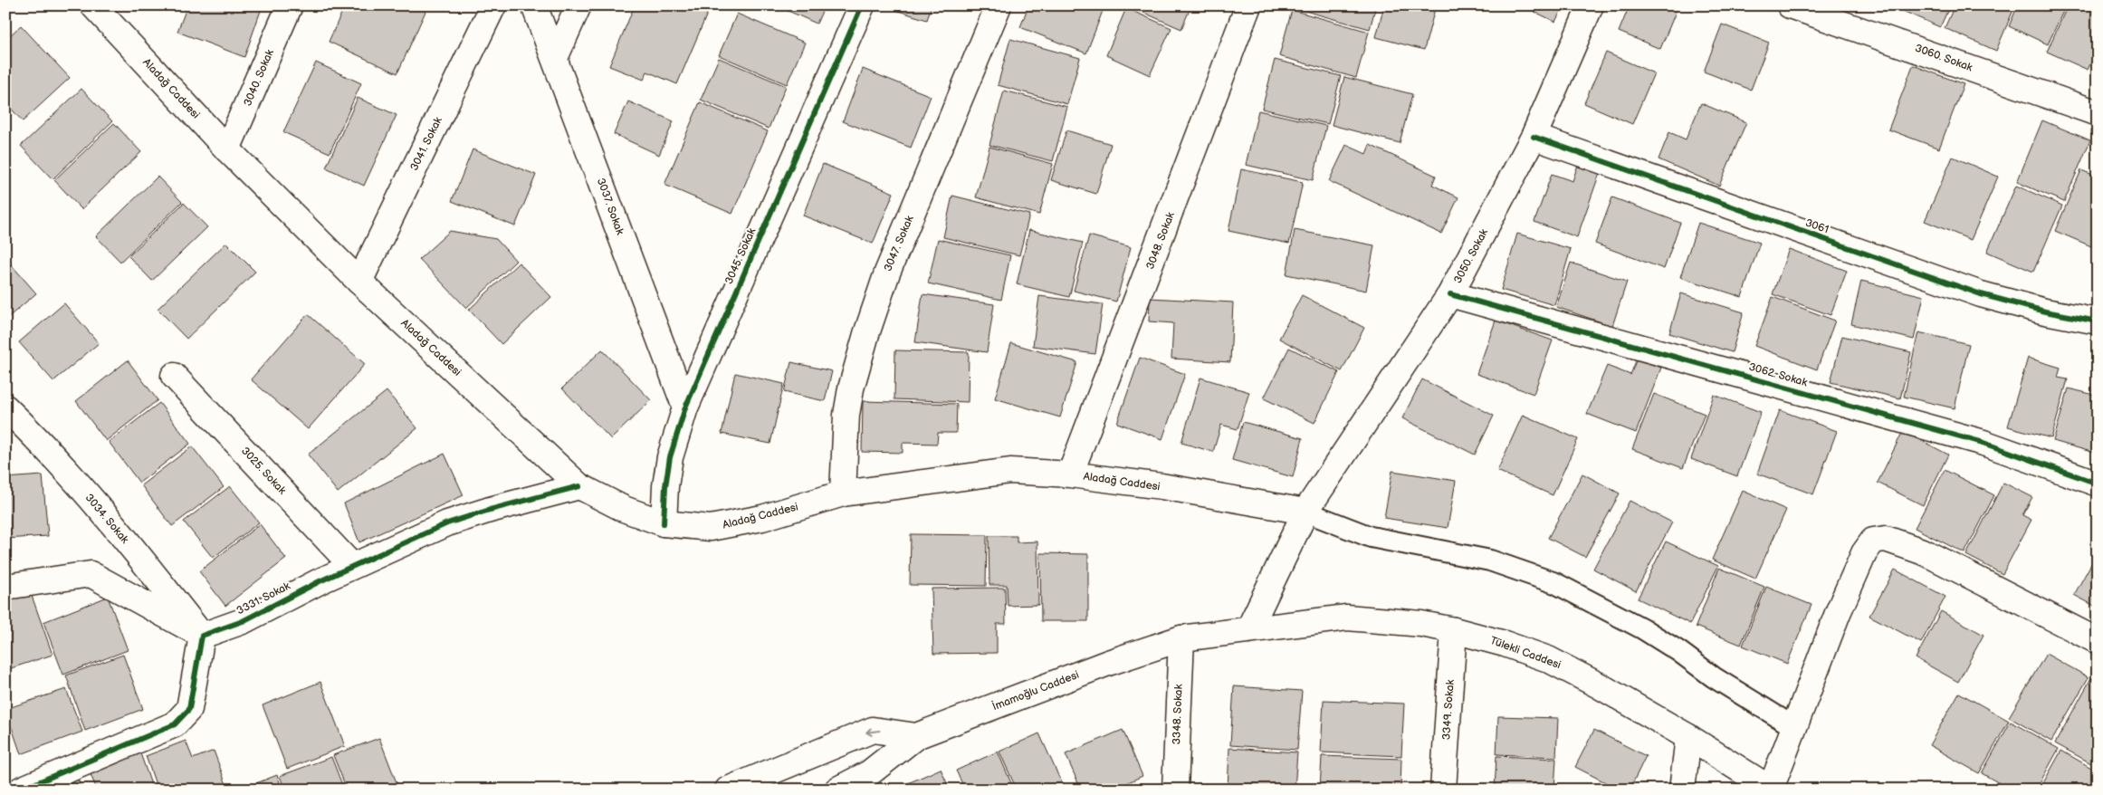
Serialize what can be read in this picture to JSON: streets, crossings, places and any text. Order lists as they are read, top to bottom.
{
  "streets": {
    "street": [
      "3060. Sokak",
      "3040. Sokak",
      "Aladağ Caddesi",
      "3041. Sokak",
      "3037. Sokak",
      "3061",
      "3048. Sokak",
      "3047. Sokak",
      "3045. Sokak",
      "3050. Sokak",
      "3062. Sokak",
      "3025. Sokak",
      "3034. Sokak",
      "3331. Sokak",
      "Tülekli Caddesi",
      "İmamoğlu Caddesi",
      "3349. Sokak",
      "3348. Sokak"
    ]
  },
  "crossings": [
    ["3040. Sokak", "Aladağ Caddesi"],
    ["Aladağ Caddesi", "3041. Sokak"],
    ["Aladağ Caddesi", "3048. Sokak"],
    ["Aladağ Caddesi", "3047. Sokak"],
    ["Aladağ Caddesi", "3045. Sokak"],
    ["Aladağ Caddesi", "3050. Sokak"],
    ["Aladağ Caddesi", "3331. Sokak"],
    ["3037. Sokak", "3045. Sokak"],
    ["3061", "3050. Sokak"],
    ["3050. Sokak", "3062. Sokak"],
    ["3025. Sokak", "3331. Sokak"],
    ["3034. Sokak", "3331. Sokak"],
    ["Tülekli Caddesi", "İmamoğlu Caddesi"],
    ["Tülekli Caddesi", "3349. Sokak"],
    ["İmamoğlu Caddesi", "3348. Sokak"]
  ]
}
